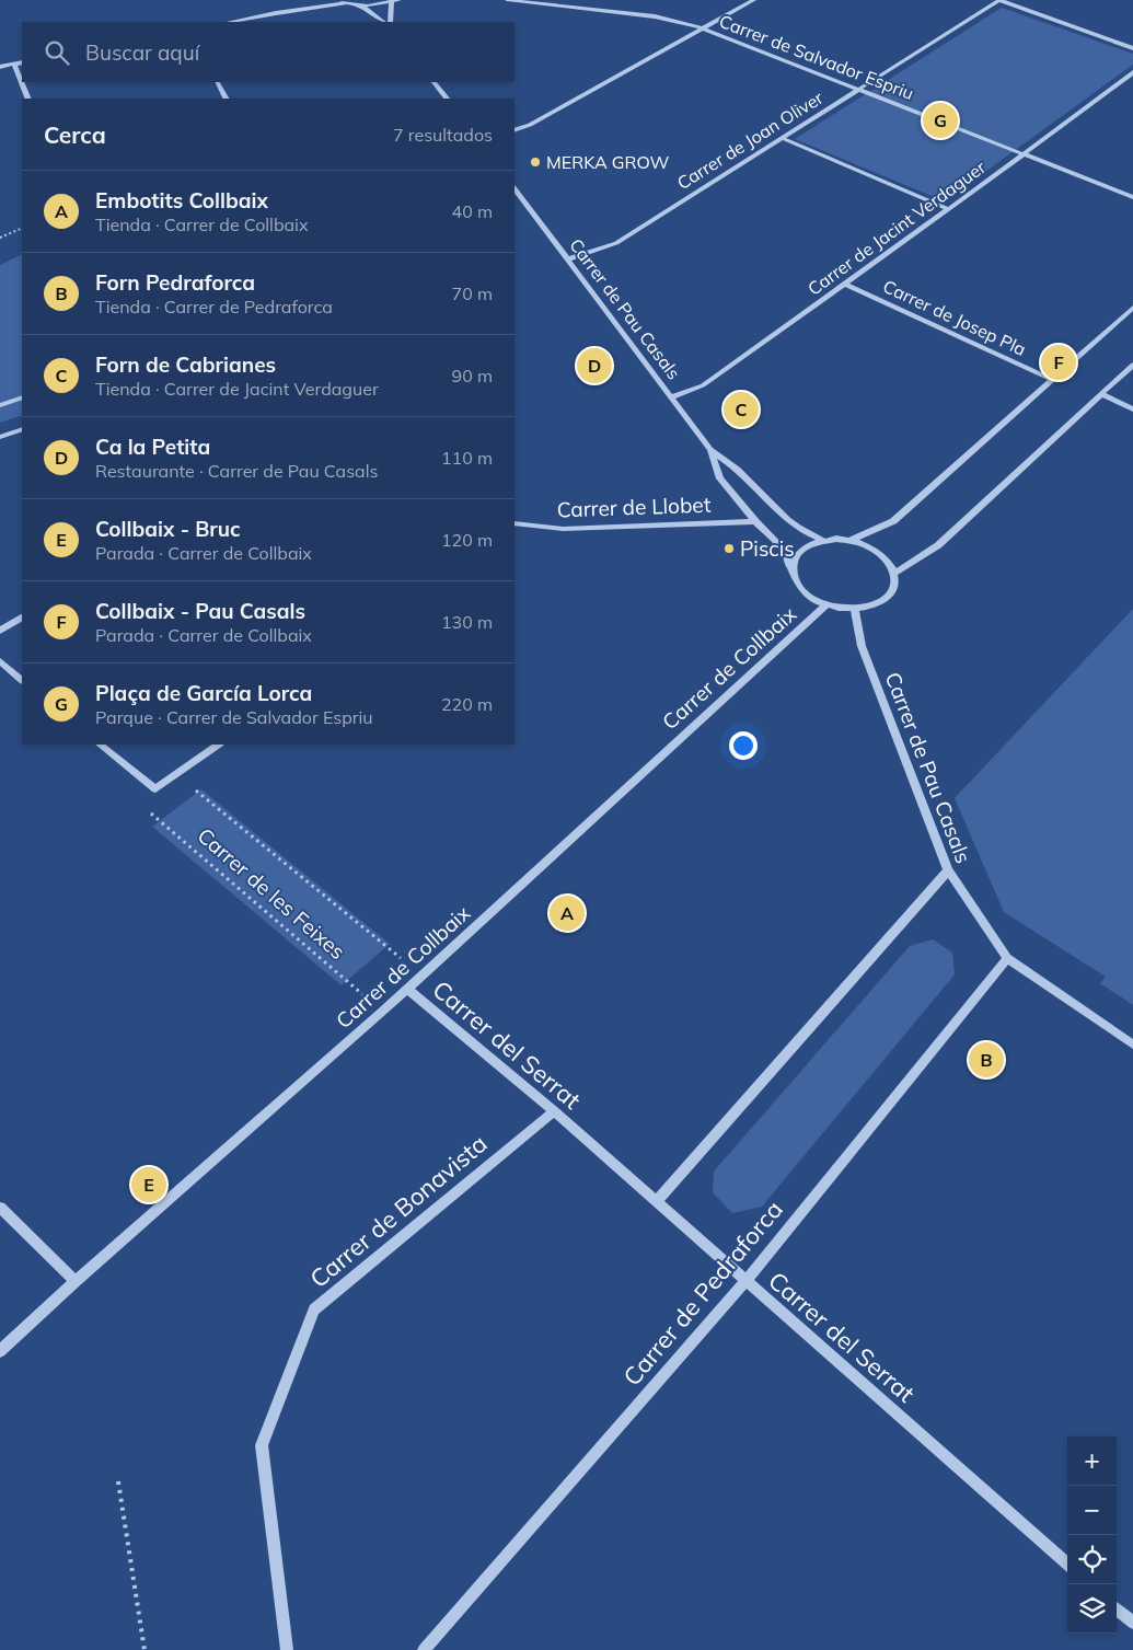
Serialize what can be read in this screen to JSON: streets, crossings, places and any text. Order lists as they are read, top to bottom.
{
  "streets": {
    "street": [
      "Carrer de Salvador Espriu",
      "Carrer de Joan Oliver",
      "Carrer de Jacint Verdaguer",
      "Carrer de Pau Casals",
      "Carrer de Josep Pla",
      "Carrer de Llobet",
      "Carrer de Collbaix",
      "Carrer del Serrat",
      "Carrer de Bonavista",
      "Carrer de Pedraforca"
    ],
    "path": ["Carrer de les Feixes"]
  },
  "crossings": [
    ["Carrer de Salvador Espriu", "Carrer de Joan Oliver"],
    ["Carrer de Salvador Espriu", "Carrer de Jacint Verdaguer"],
    ["Carrer de Joan Oliver", "Carrer de Pau Casals"],
    ["Carrer de Jacint Verdaguer", "Carrer de Pau Casals"],
    ["Carrer de Jacint Verdaguer", "Carrer de Josep Pla"],
    ["Carrer de Pau Casals", "Carrer de Llobet"],
    ["Carrer de Pau Casals", "Carrer de Collbaix"],
    ["Carrer de Pau Casals", "Carrer de Pedraforca"],
    ["Carrer de Collbaix", "Carrer de les Feixes"],
    ["Carrer de Collbaix", "Carrer del Serrat"],
    ["Carrer del Serrat", "Carrer de Bonavista"],
    ["Carrer del Serrat", "Carrer de Pedraforca"]
  ],
  "places": ["MERKA GROW", "Piscis"],
  "page": {
    "search": "Buscar aquí",
    "heading": ["Cerca", "7 resultados"],
    "pins": [
      "G",
      "F",
      "D",
      "C",
      "A",
      "B",
      "E"
    ],
    "list": [
      {
        "mark": "A",
        "name": "Embotits Collbaix",
        "note": "Tienda · Carrer de Collbaix",
        "value": "40 m"
      },
      {
        "mark": "B",
        "name": "Forn Pedraforca",
        "note": "Tienda · Carrer de Pedraforca",
        "value": "70 m"
      },
      {
        "mark": "C",
        "name": "Forn de Cabrianes",
        "note": "Tienda · Carrer de Jacint Verdaguer",
        "value": "90 m"
      },
      {
        "mark": "D",
        "name": "Ca la Petita",
        "note": "Restaurante · Carrer de Pau Casals",
        "value": "110 m"
      },
      {
        "mark": "E",
        "name": "Collbaix - Bruc",
        "note": "Parada · Carrer de Collbaix",
        "value": "120 m"
      },
      {
        "mark": "F",
        "name": "Collbaix - Pau Casals",
        "note": "Parada · Carrer de Collbaix",
        "value": "130 m"
      },
      {
        "mark": "G",
        "name": "Plaça de García Lorca",
        "note": "Parque · Carrer de Salvador Espriu",
        "value": "220 m"
      }
    ],
    "map_buttons": ["+", "−"]
  }
}
